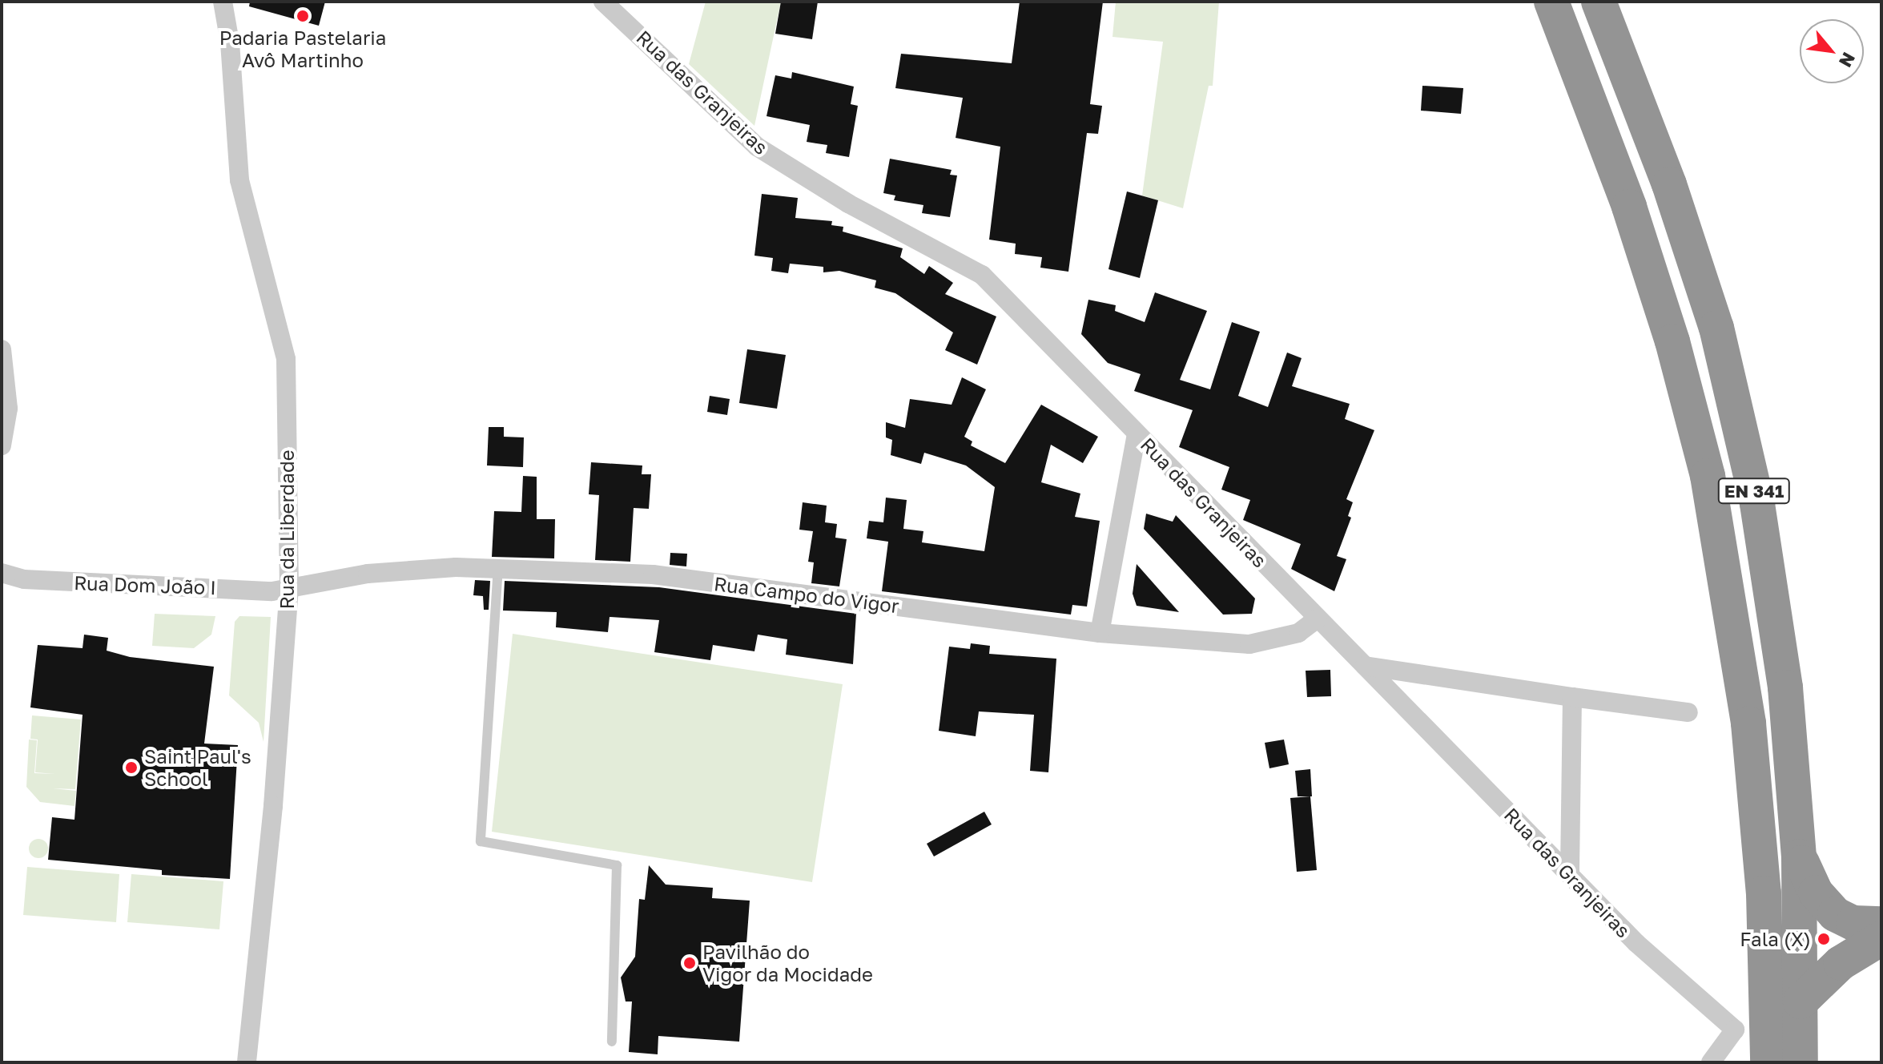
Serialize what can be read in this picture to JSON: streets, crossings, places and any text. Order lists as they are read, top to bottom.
{
  "streets": {
    "highway": ["EN 341"],
    "street": [
      "Rua das Granjeiras",
      "Rua da Liberdade",
      "Rua Dom João I",
      "Rua Campo do Vigor"
    ]
  },
  "crossings": [
    ["Rua das Granjeiras", "Rua Campo do Vigor"],
    ["Rua da Liberdade", "Rua Dom João I"],
    ["Rua da Liberdade", "Rua Campo do Vigor"],
    ["Rua Dom João I", "Rua Campo do Vigor"]
  ],
  "places": [
    "Padaria Pastelaria Avô Martinho",
    "Saint Paul's School",
    "Fala (X)",
    "Pavilhão do Vigor da Mocidade"
  ],
  "north": "bottom right"
}
